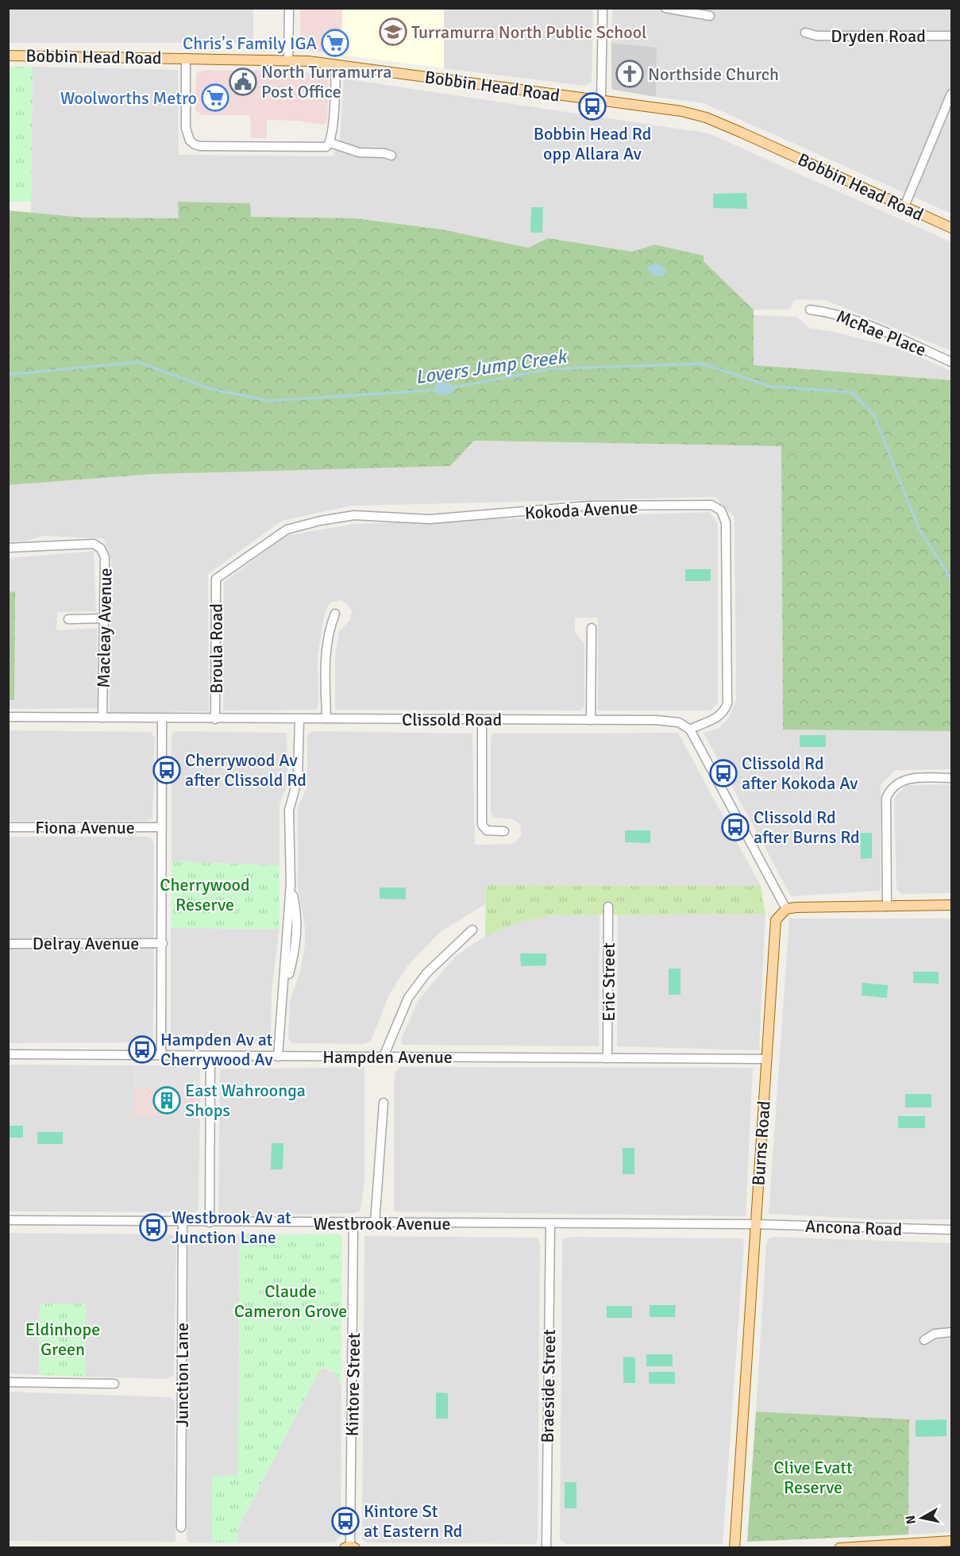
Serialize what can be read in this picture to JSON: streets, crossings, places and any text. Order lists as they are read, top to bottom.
{
  "streets": {
    "main road": ["Bobbin Head Road", "Burns Road"],
    "street": [
      "Dryden Road",
      "McRae Place",
      "Kokoda Avenue",
      "Macleay Avenue",
      "Broula Road",
      "Clissold Road",
      "Fiona Avenue",
      "Delray Avenue",
      "Eric Street",
      "Hampden Avenue",
      "Westbrook Avenue",
      "Ancona Road",
      "Junction Lane",
      "Kintore Street",
      "Braeside Street"
    ]
  },
  "crossings": [
    ["Kokoda Avenue", "Broula Road"],
    ["Kokoda Avenue", "Clissold Road"],
    ["Macleay Avenue", "Clissold Road"],
    ["Broula Road", "Clissold Road"],
    ["Eric Street", "Hampden Avenue"],
    ["Hampden Avenue", "Burns Road"],
    ["Burns Road", "Westbrook Avenue"],
    ["Burns Road", "Ancona Road"],
    ["Westbrook Avenue", "Ancona Road"],
    ["Westbrook Avenue", "Junction Lane"],
    ["Westbrook Avenue", "Kintore Street"],
    ["Westbrook Avenue", "Braeside Street"]
  ],
  "water": ["Lovers Jump Creek"],
  "parks": [
    "Cherrywood Reserve",
    "Claude Cameron Grove",
    "Eldinhope Green",
    "Clive Evatt Reserve"
  ],
  "places": {
    "school or university": ["Turramurra North Public School"],
    "supermarket": ["Chris's Family IGA", "Woolworths Metro"],
    "church": ["Northside Church"],
    "public building": ["North Turramurra Post Office"],
    "bus stop": [
      "Bobbin Head Rd opp Allara Av",
      "Cherrywood Av after Clissold Rd",
      "Clissold Rd after Kokoda Av",
      "Clissold Rd after Burns Rd",
      "Hampden Av at Cherrywood Av",
      "Westbrook Av at Junction Lane",
      "Kintore St at Eastern Rd"
    ],
    "building": ["East Wahroonga Shops"]
  },
  "north": "left"
}
